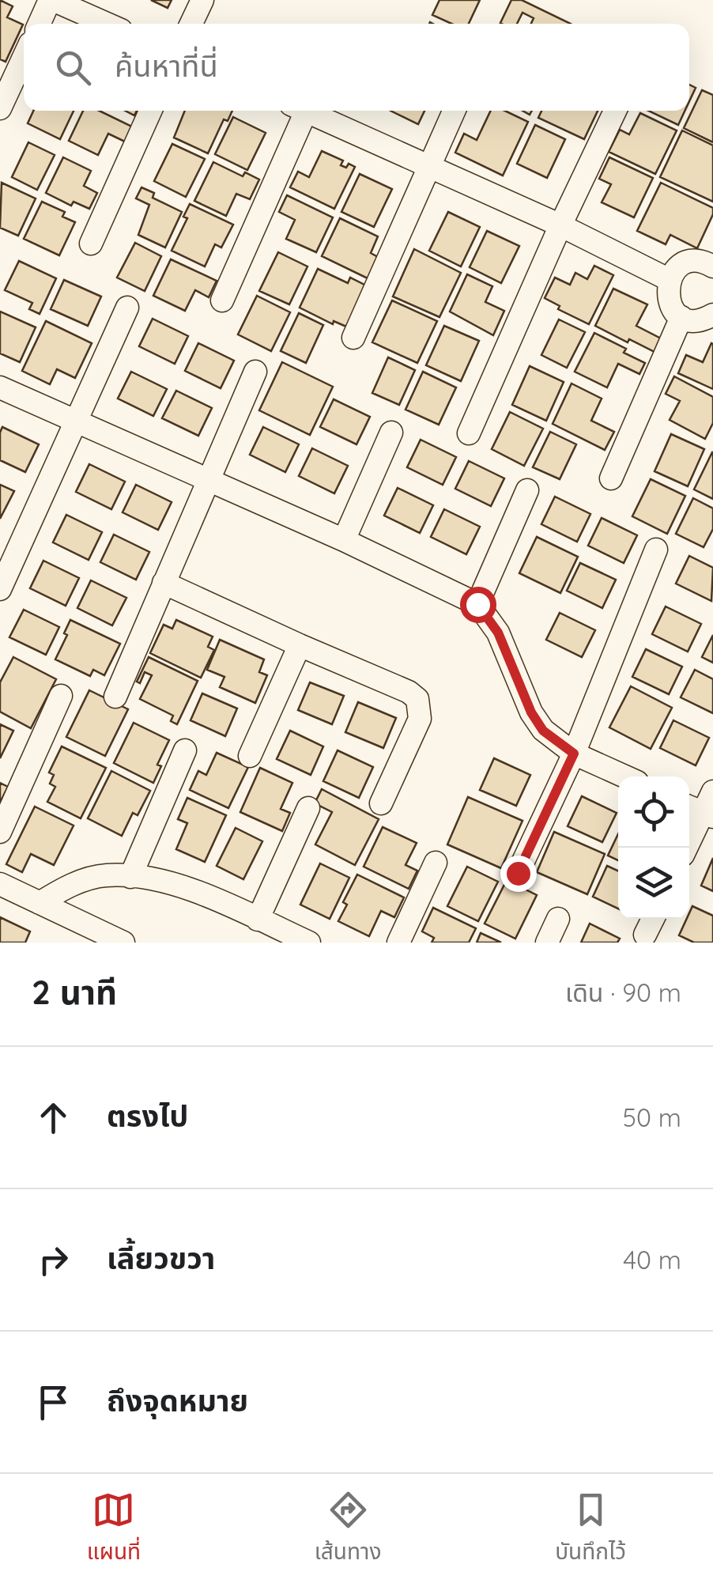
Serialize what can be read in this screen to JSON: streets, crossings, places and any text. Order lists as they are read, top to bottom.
{
  "page": {
    "search": "ค้นหาที่นี่",
    "heading": ["2 นาที", "เดิน · 90 m"],
    "list": [
      ["ตรงไป", "50 m"],
      ["เลี้ยวขวา", "40 m"],
      "ถึงจุดหมาย"
    ],
    "nav": ["แผนที่", "เส้นทาง", "บันทึกไว้"]
  }
}
